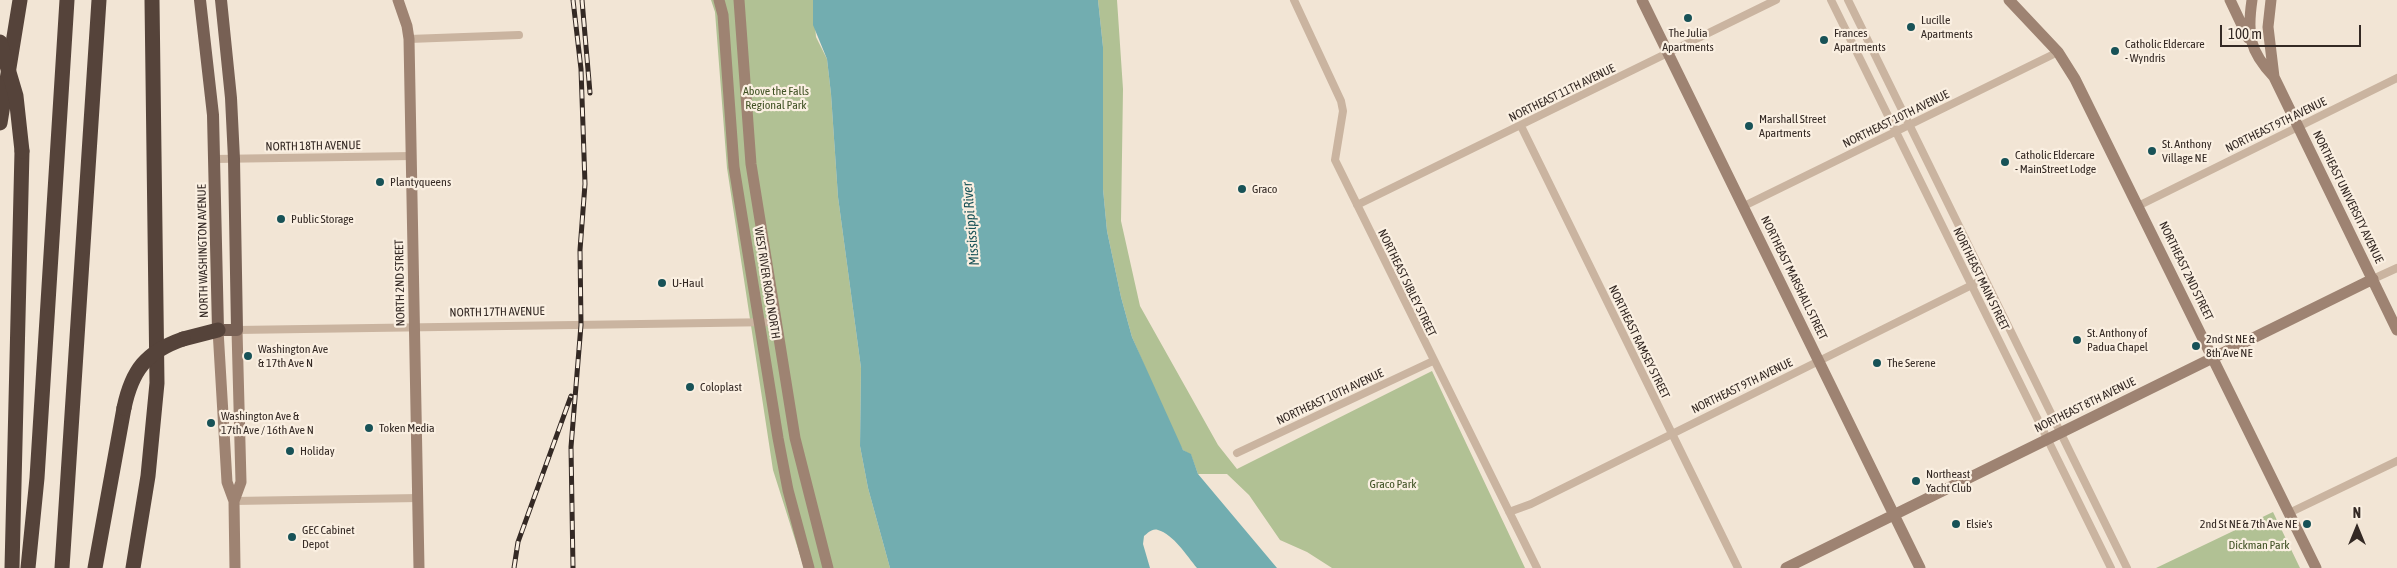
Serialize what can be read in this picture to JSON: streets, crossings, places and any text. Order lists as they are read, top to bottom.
{
  "streets": {
    "main road": ["NORTH WASHINGTON AVENUE", "NORTH 17TH AVENUE"],
    "street": [
      "NORTHEAST 11TH AVENUE",
      "NORTHEAST 10TH AVENUE",
      "NORTHEAST 9TH AVENUE",
      "NORTH 18TH AVENUE",
      "NORTHEAST UNIVERSITY AVENUE",
      "NORTHEAST 2ND STREET",
      "NORTHEAST MARSHALL STREET",
      "NORTHEAST MAIN STREET",
      "NORTH 2ND STREET",
      "WEST RIVER ROAD NORTH",
      "NORTHEAST SIBLEY STREET",
      "NORTHEAST RAMSEY STREET",
      "NORTHEAST 8TH AVENUE"
    ]
  },
  "crossings": [
    ["NORTHEAST 11TH AVENUE", "NORTHEAST MARSHALL STREET"],
    ["NORTHEAST 11TH AVENUE", "NORTHEAST SIBLEY STREET"],
    ["NORTHEAST 11TH AVENUE", "NORTHEAST RAMSEY STREET"],
    ["NORTHEAST 10TH AVENUE", "NORTHEAST 2ND STREET"],
    ["NORTHEAST 10TH AVENUE", "NORTHEAST MARSHALL STREET"],
    ["NORTHEAST 10TH AVENUE", "NORTHEAST MAIN STREET"],
    ["NORTHEAST 10TH AVENUE", "NORTHEAST SIBLEY STREET"],
    ["NORTHEAST 9TH AVENUE", "NORTHEAST UNIVERSITY AVENUE"],
    ["NORTHEAST 9TH AVENUE", "NORTHEAST 2ND STREET"],
    ["NORTHEAST 9TH AVENUE", "NORTHEAST MARSHALL STREET"],
    ["NORTHEAST 9TH AVENUE", "NORTHEAST MAIN STREET"],
    ["NORTHEAST 9TH AVENUE", "NORTHEAST SIBLEY STREET"],
    ["NORTHEAST 9TH AVENUE", "NORTHEAST RAMSEY STREET"],
    ["NORTH 18TH AVENUE", "NORTH WASHINGTON AVENUE"],
    ["NORTH 18TH AVENUE", "NORTH 2ND STREET"],
    ["NORTHEAST UNIVERSITY AVENUE", "NORTHEAST 8TH AVENUE"],
    ["NORTH WASHINGTON AVENUE", "NORTH 17TH AVENUE"],
    ["NORTHEAST 2ND STREET", "NORTHEAST 8TH AVENUE"],
    ["NORTHEAST MARSHALL STREET", "NORTHEAST 8TH AVENUE"],
    ["NORTHEAST MAIN STREET", "NORTHEAST 8TH AVENUE"],
    ["NORTH 2ND STREET", "NORTH 17TH AVENUE"],
    ["WEST RIVER ROAD NORTH", "NORTH 17TH AVENUE"]
  ],
  "water": ["Mississippi River"],
  "parks": ["Above the Falls Regional Park", "Graco Park", "Dickman Park"],
  "places": [
    "The Julia Apartments",
    "Lucille Apartments",
    "Frances Apartments",
    "Catholic Eldercare - Wyndris",
    "Marshall Street Apartments",
    "St. Anthony Village NE",
    "Catholic Eldercare - MainStreet Lodge",
    "Plantyqueens",
    "Graco",
    "Public Storage",
    "U-Haul",
    "St. Anthony of Padua Chapel",
    "2nd St NE & 8th Ave NE",
    "Washington Ave & 17th Ave N",
    "The Serene",
    "Coloplast",
    "Washington Ave & 17th Ave / 16th Ave N",
    "Token Media",
    "Holiday",
    "Northeast Yacht Club",
    "Elsie's",
    "2nd St NE & 7th Ave NE",
    "GEC Cabinet Depot"
  ],
  "scale_bar": "100 m",
  "north": "top"
}
